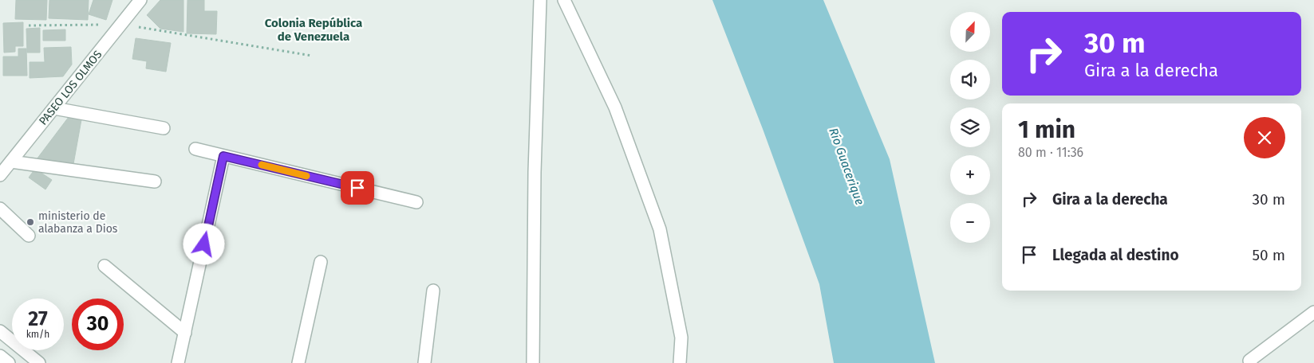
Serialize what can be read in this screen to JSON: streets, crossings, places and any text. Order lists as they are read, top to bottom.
{
  "streets": {
    "street": ["PASEO LOS OLMOS"]
  },
  "districts": ["Colonia República de Venezuela"],
  "water": ["Río Guacerique"],
  "places": ["ministerio de alabanza a Dios"],
  "north": "top right",
  "page": {
    "map_buttons": ["+", "−"],
    "turn": ["30 m", "Gira a la derecha"],
    "heading": ["1 min", "80 m · 11:36"],
    "list": [
      {
        "name": "Gira a la derecha",
        "value": "30 m"
      },
      {
        "name": "Llegada al destino",
        "value": "50 m"
      }
    ],
    "speed": "27 km/h",
    "limit": "30"
  }
}
